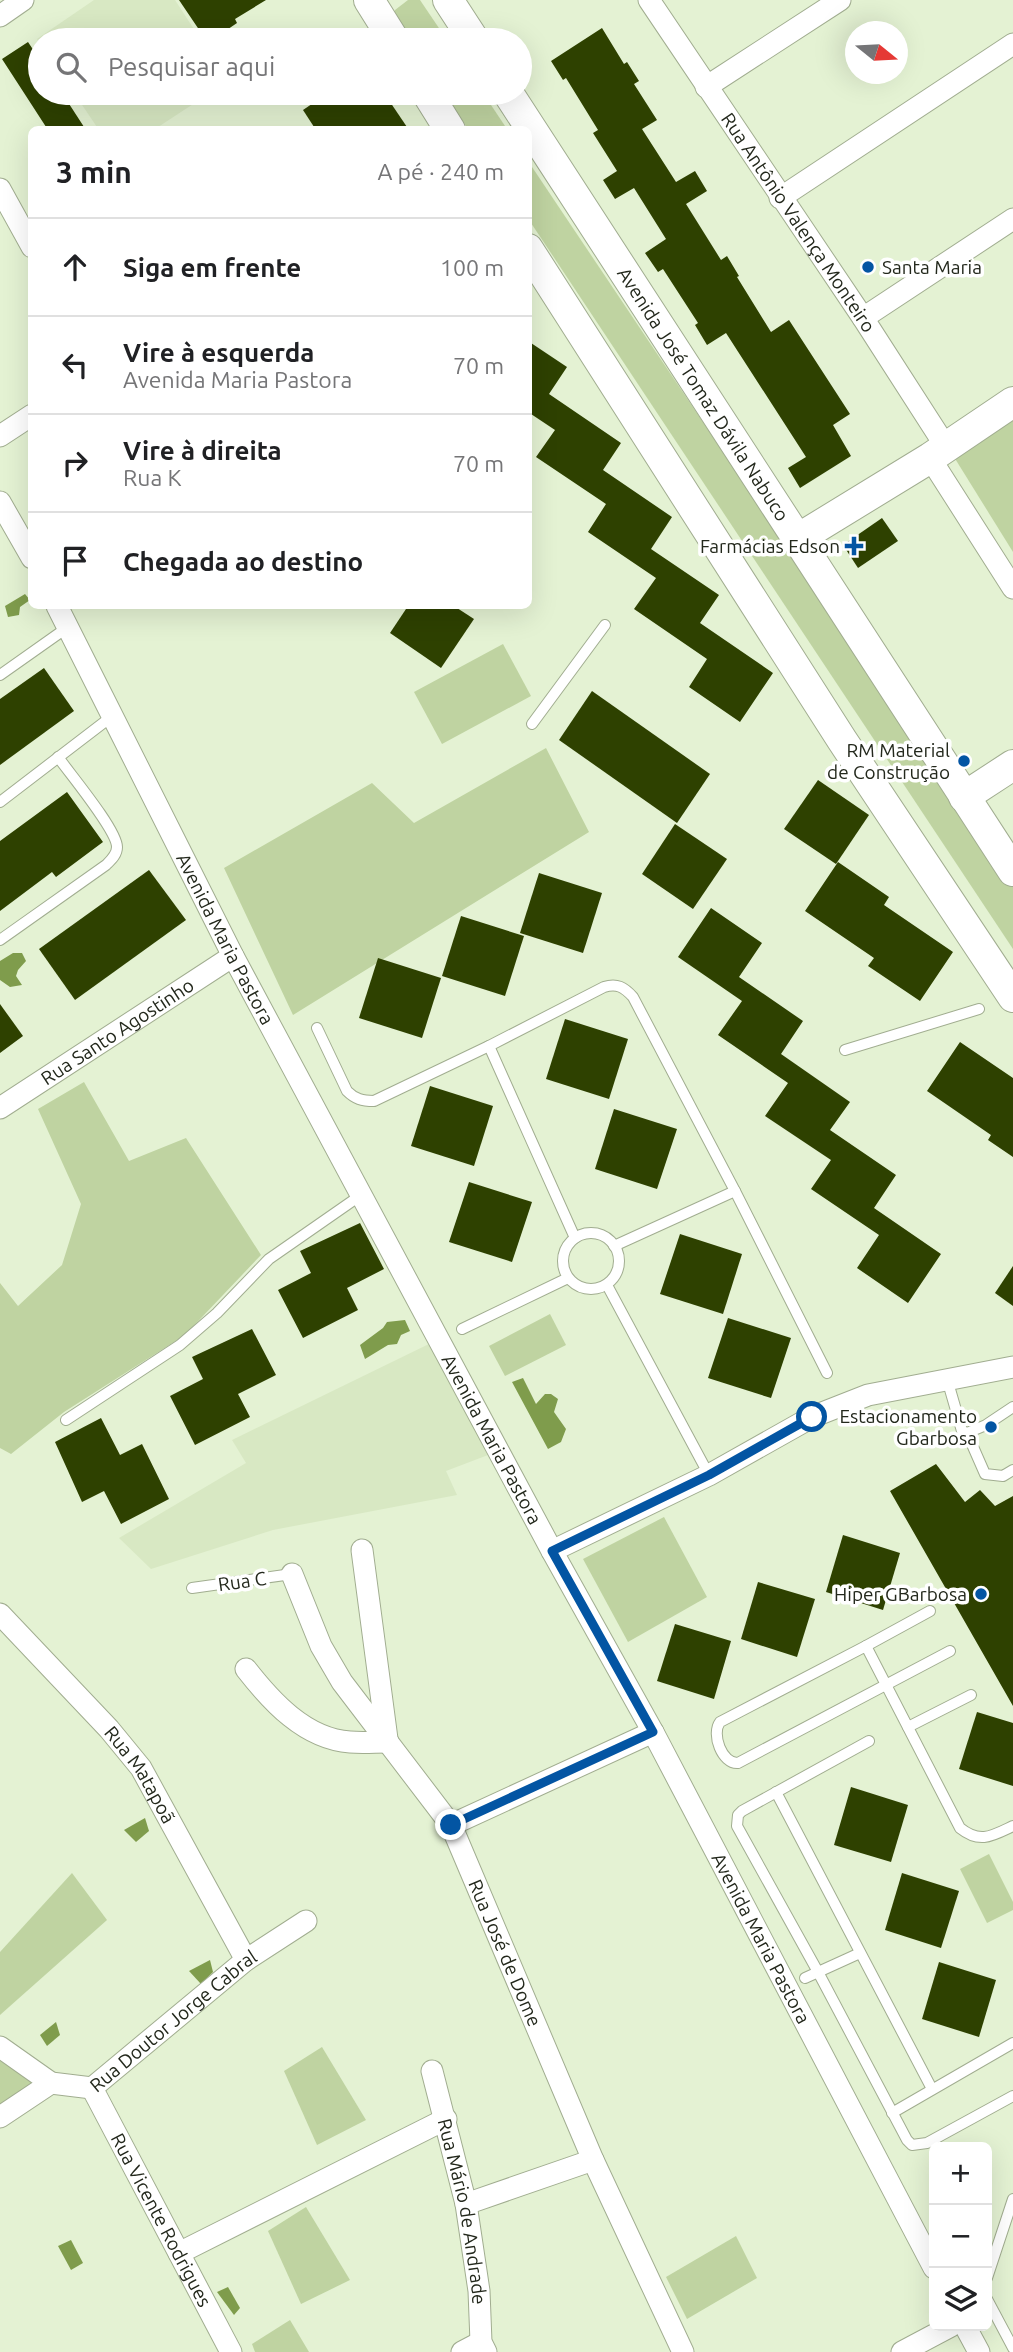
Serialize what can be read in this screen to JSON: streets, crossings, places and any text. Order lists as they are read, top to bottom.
{
  "streets": {
    "main road": ["Avenida José Tomaz Dávila Nabuco"],
    "street": [
      "Rua Antônio Valença Monteiro",
      "Avenida Maria Pastora",
      "Rua Santo Agostinho",
      "Rua Matapoã",
      "Rua José de Dome",
      "Rua Doutor Jorge Cabral",
      "Rua Mário de Andrade",
      "Rua Vicente Rodrigues"
    ],
    "lane": ["Rua C"]
  },
  "crossings": [
    ["Avenida Maria Pastora", "Rua Santo Agostinho"],
    ["Rua C", "Rua José de Dome"],
    ["Rua Matapoã", "Rua Doutor Jorge Cabral"],
    ["Rua Doutor Jorge Cabral", "Rua Vicente Rodrigues"]
  ],
  "places": {
    "other": [
      "Santa Maria",
      "RM Material de Construção",
      "Estacionamento Gbarbosa",
      "Hiper GBarbosa"
    ],
    "health": ["Farmácias Edson"]
  },
  "north": "right",
  "page": {
    "search": "Pesquisar aqui",
    "heading": ["3 min", "A pé · 240 m"],
    "list": [
      ["Siga em frente", "100 m"],
      ["Vire à esquerda", "Avenida Maria Pastora", "70 m"],
      ["Vire à direita", "Rua K", "70 m"],
      "Chegada ao destino"
    ],
    "map_buttons": ["+", "−"]
  }
}
